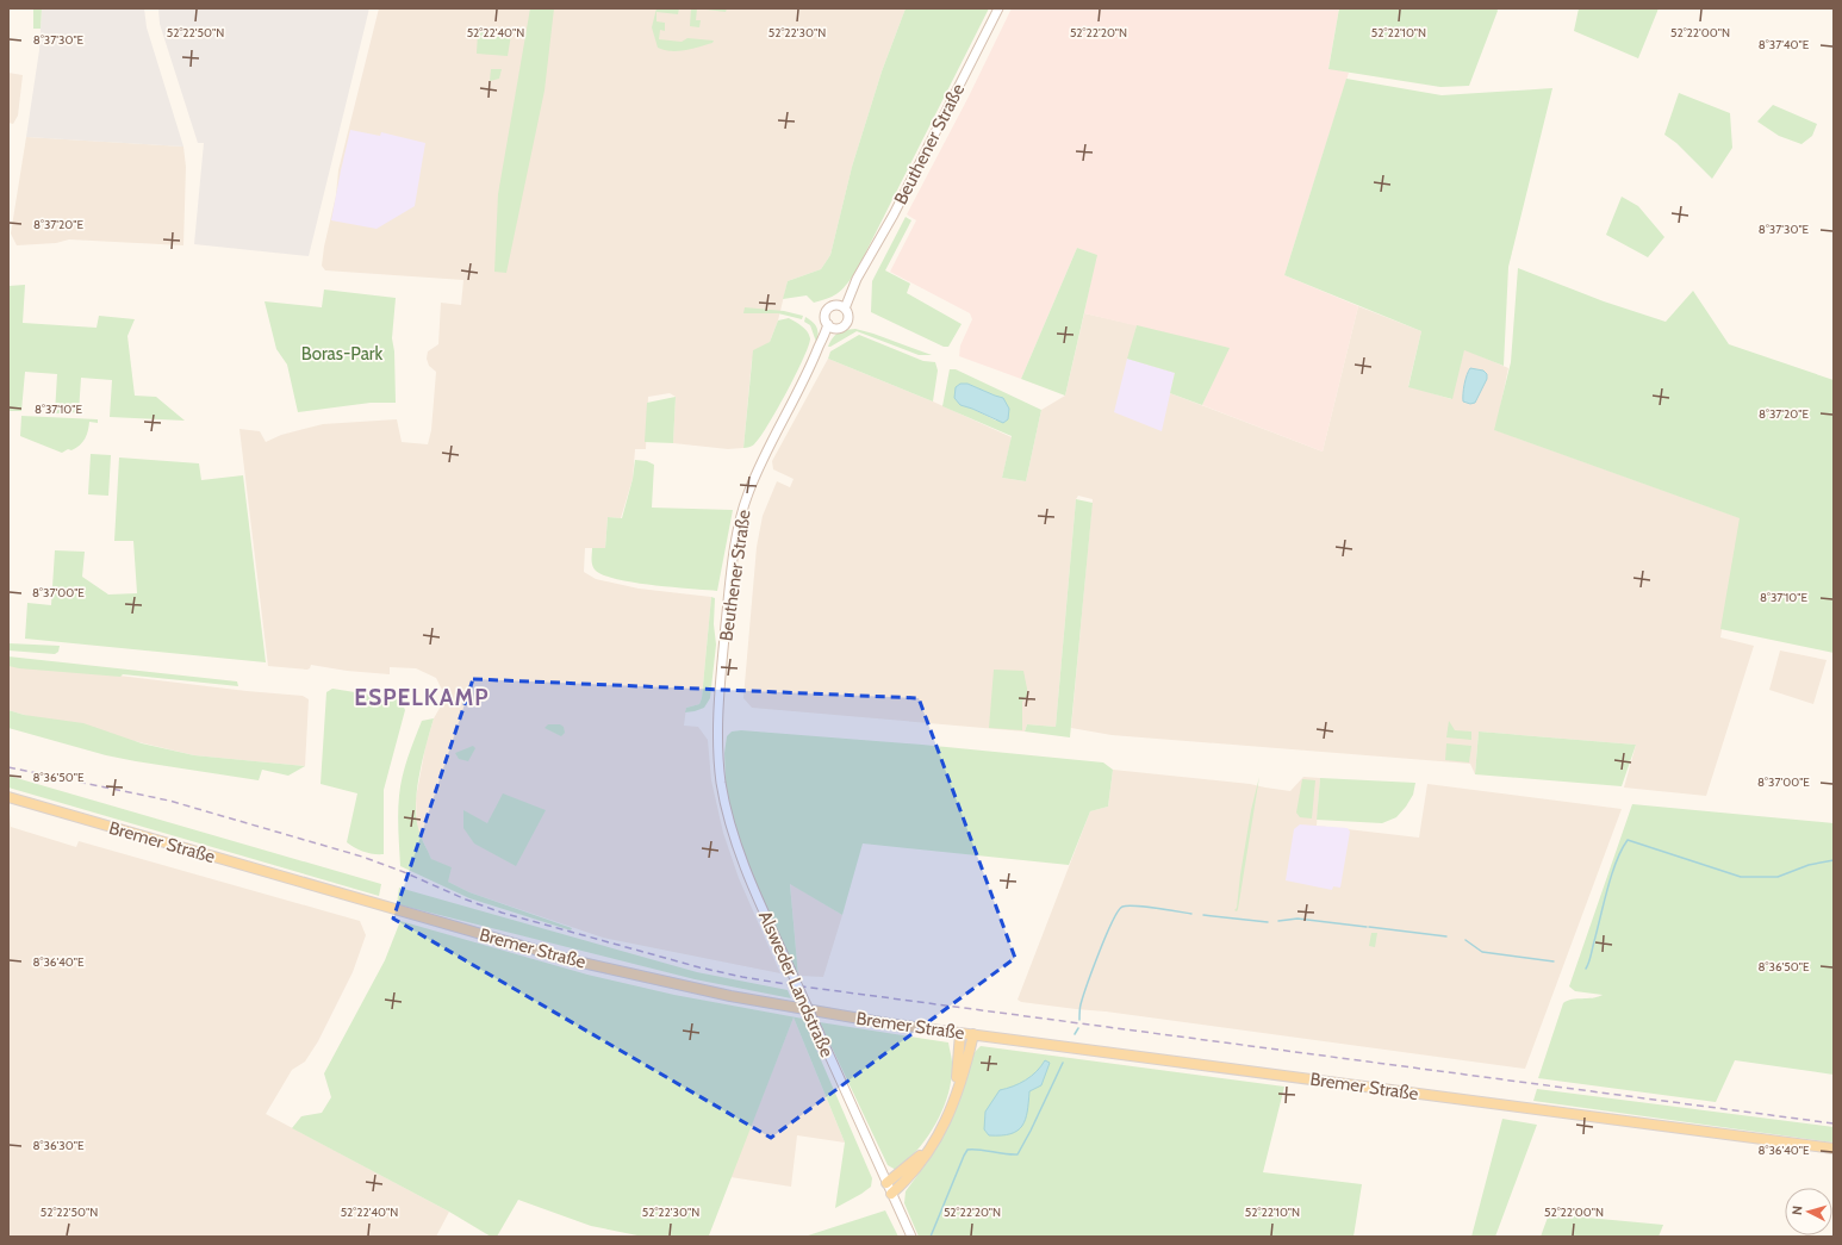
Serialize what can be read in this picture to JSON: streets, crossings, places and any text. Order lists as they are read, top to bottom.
{
  "streets": {
    "main road": ["Beuthener Straße", "Bremer Straße", "Alsweder Landstraße"]
  },
  "crossings": [
    ["Beuthener Straße", "Alsweder Landstraße"]
  ],
  "districts": ["ESPELKAMP"],
  "parks": ["Boras-Park"],
  "north": "left",
  "coordinates": [
    "52°22'50\"N",
    "52°22'40\"N",
    "52°22'30\"N",
    "52°22'20\"N",
    "52°22'10\"N",
    "52°22'00\"N",
    "8°37'30\"E",
    "8°37'40\"E",
    "8°37'20\"E",
    "8°37'10\"E",
    "8°37'00\"E",
    "8°36'50\"E",
    "8°36'40\"E",
    "8°36'30\"E"
  ]
}
